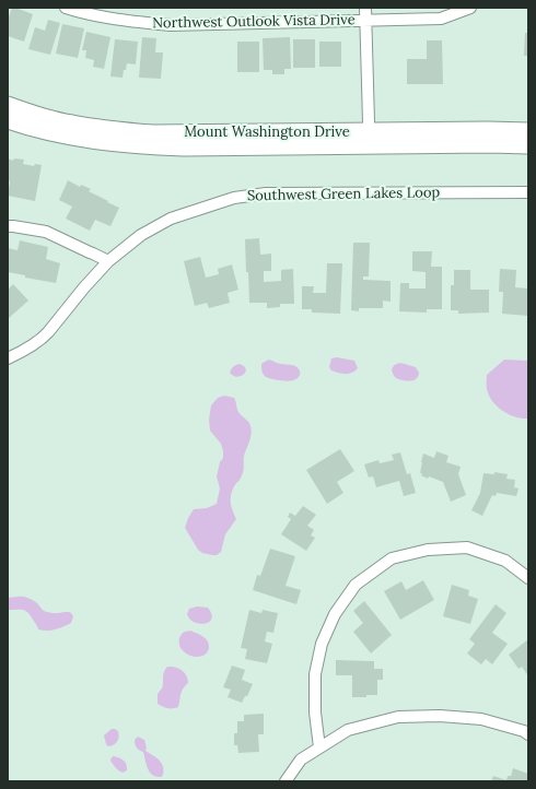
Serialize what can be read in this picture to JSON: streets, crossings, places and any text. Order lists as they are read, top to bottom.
{
  "streets": {
    "main road": ["Mount Washington Drive"],
    "street": ["Northwest Outlook Vista Drive", "Southwest Green Lakes Loop"]
  }
}
